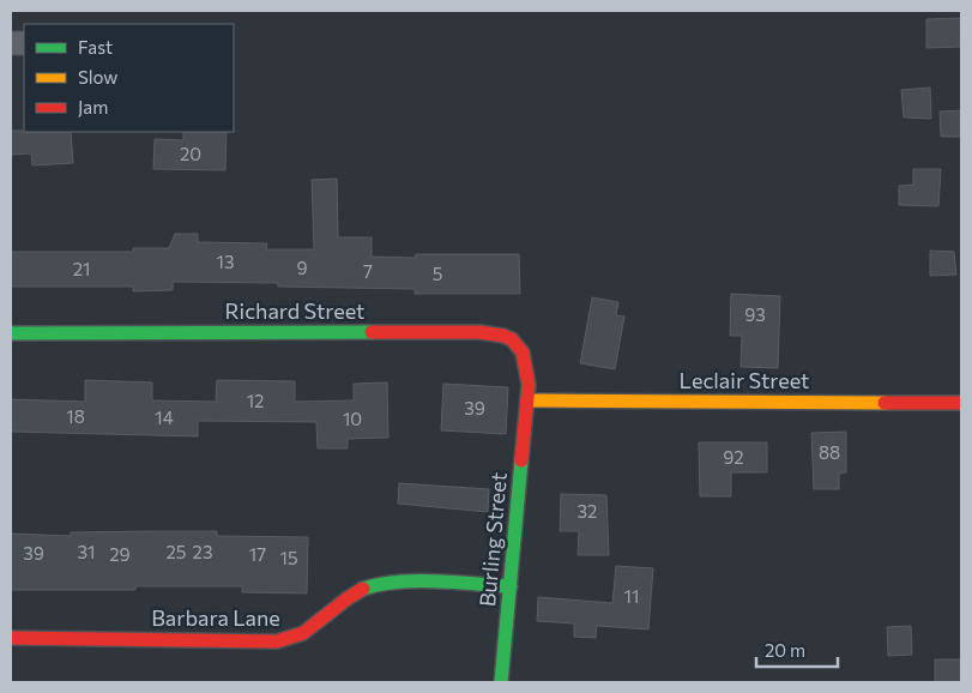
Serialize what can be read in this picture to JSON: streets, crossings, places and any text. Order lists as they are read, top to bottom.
{
  "streets": {
    "street": [
      "Richard Street",
      "Leclair Street",
      "Burling Street",
      "Barbara Lane"
    ]
  },
  "crossings": [
    ["Richard Street", "Leclair Street"],
    ["Richard Street", "Burling Street"],
    ["Leclair Street", "Burling Street"],
    ["Burling Street", "Barbara Lane"]
  ],
  "house_numbers": [
    "20",
    "13",
    "9",
    "21",
    "7",
    "5",
    "93",
    "12",
    "39",
    "18",
    "14",
    "10",
    "88",
    "92",
    "32",
    "31",
    "25",
    "23",
    "39",
    "29",
    "17",
    "15",
    "11"
  ],
  "legend": ["Fast", "Slow", "Jam"],
  "scale_bar": "20 m"
}
